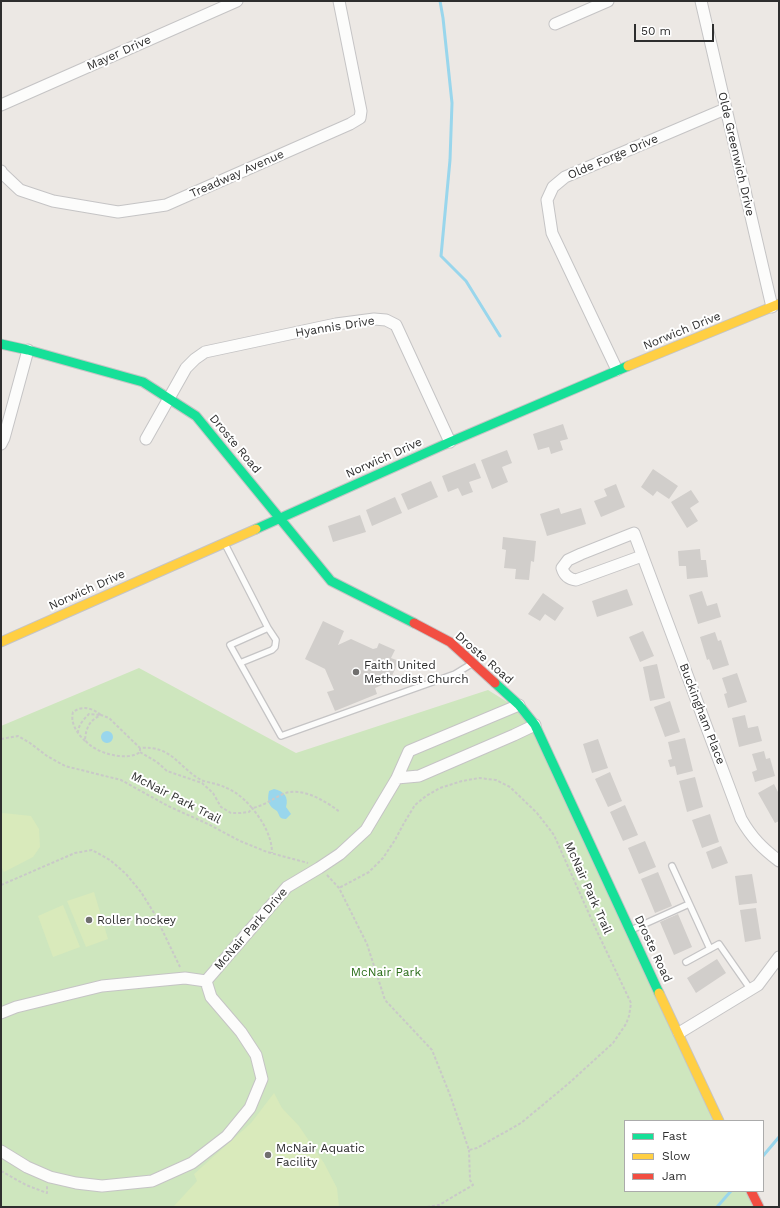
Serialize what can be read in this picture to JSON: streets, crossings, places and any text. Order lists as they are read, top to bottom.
{
  "streets": {
    "street": [
      "Mayer Drive",
      "Olde Greenwich Drive",
      "Olde Forge Drive",
      "Treadway Avenue",
      "Hyannis Drive",
      "Norwich Drive",
      "Droste Road",
      "Buckingham Place",
      "McNair Park Drive"
    ],
    "path": ["McNair Park Trail"]
  },
  "crossings": [
    ["Olde Greenwich Drive", "Olde Forge Drive"],
    ["Olde Greenwich Drive", "Norwich Drive"],
    ["Olde Forge Drive", "Norwich Drive"],
    ["Hyannis Drive", "Norwich Drive"],
    ["Hyannis Drive", "Droste Road"],
    ["Norwich Drive", "Droste Road"],
    ["Droste Road", "McNair Park Drive"],
    ["McNair Park Trail", "McNair Park Drive"]
  ],
  "parks": ["McNair Park"],
  "places": ["Faith United Methodist Church", "Roller hockey", "McNair Aquatic Facility"],
  "legend": ["Fast", "Slow", "Jam"],
  "scale_bar": "50 m"
}
